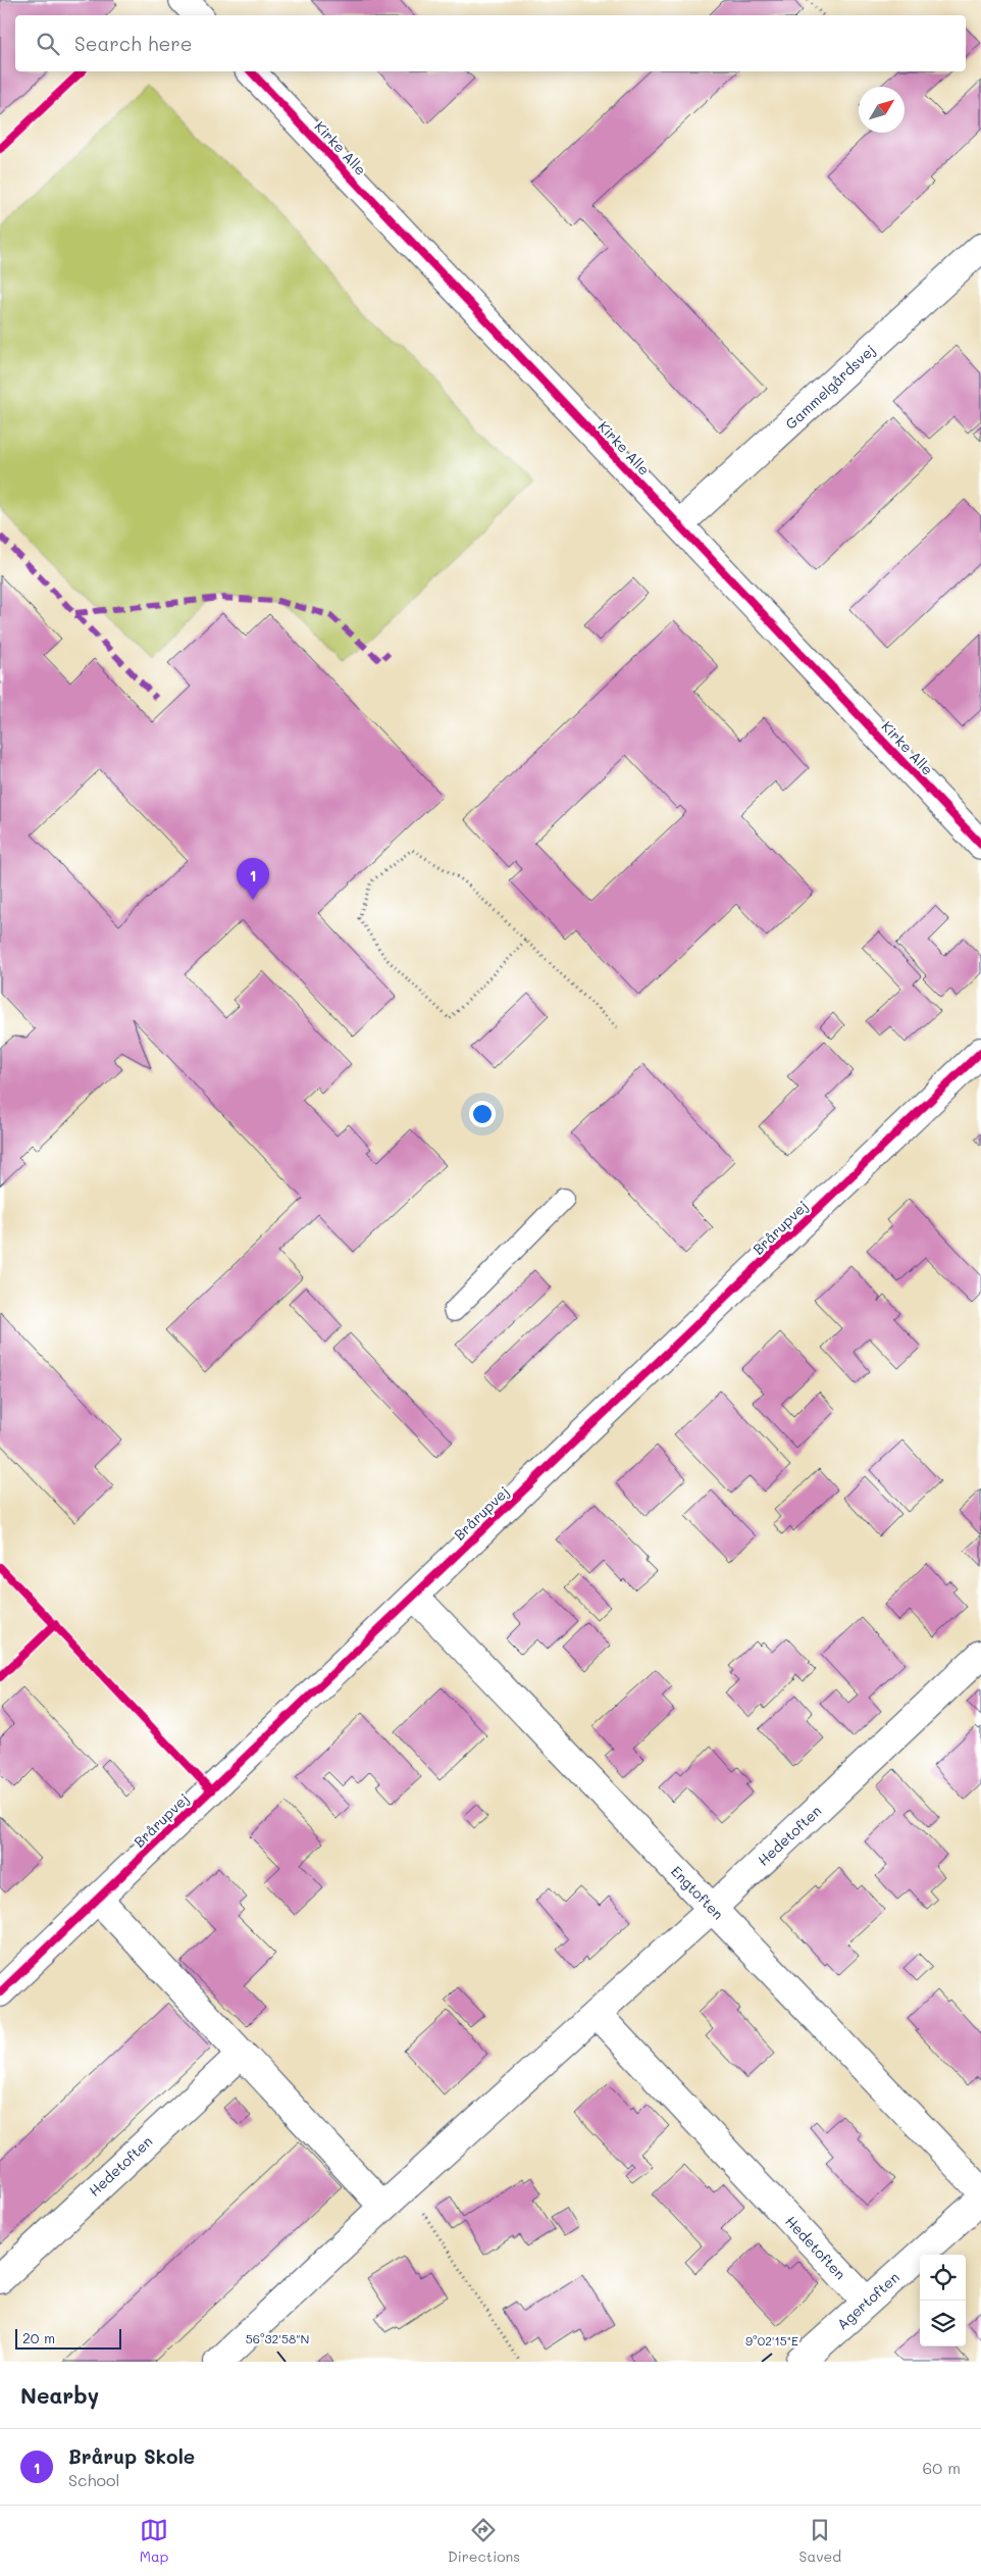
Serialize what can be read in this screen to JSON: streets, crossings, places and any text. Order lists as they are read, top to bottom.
{
  "streets": {
    "street": [
      "Kirke Alle",
      "Gammelgårdsvej",
      "Brårupvej",
      "Hedetoften",
      "Engtoften",
      "Agertoften"
    ]
  },
  "crossings": [
    ["Kirke Alle", "Gammelgårdsvej"],
    ["Brårupvej", "Engtoften"],
    ["Hedetoften", "Engtoften"],
    ["Hedetoften", "Agertoften"]
  ],
  "scale_bar": "20 m",
  "north": "top right",
  "page": {
    "search": "Search here",
    "pins": "1",
    "scale": "20 m",
    "heading": "Nearby",
    "list": [
      {
        "mark": "1",
        "name": "Brårup Skole",
        "note": "School",
        "value": "60 m"
      }
    ],
    "nav": ["Map", "Directions", "Saved"]
  },
  "coordinates": ["56°32'58\"N", "9°02'15\"E"]
}
